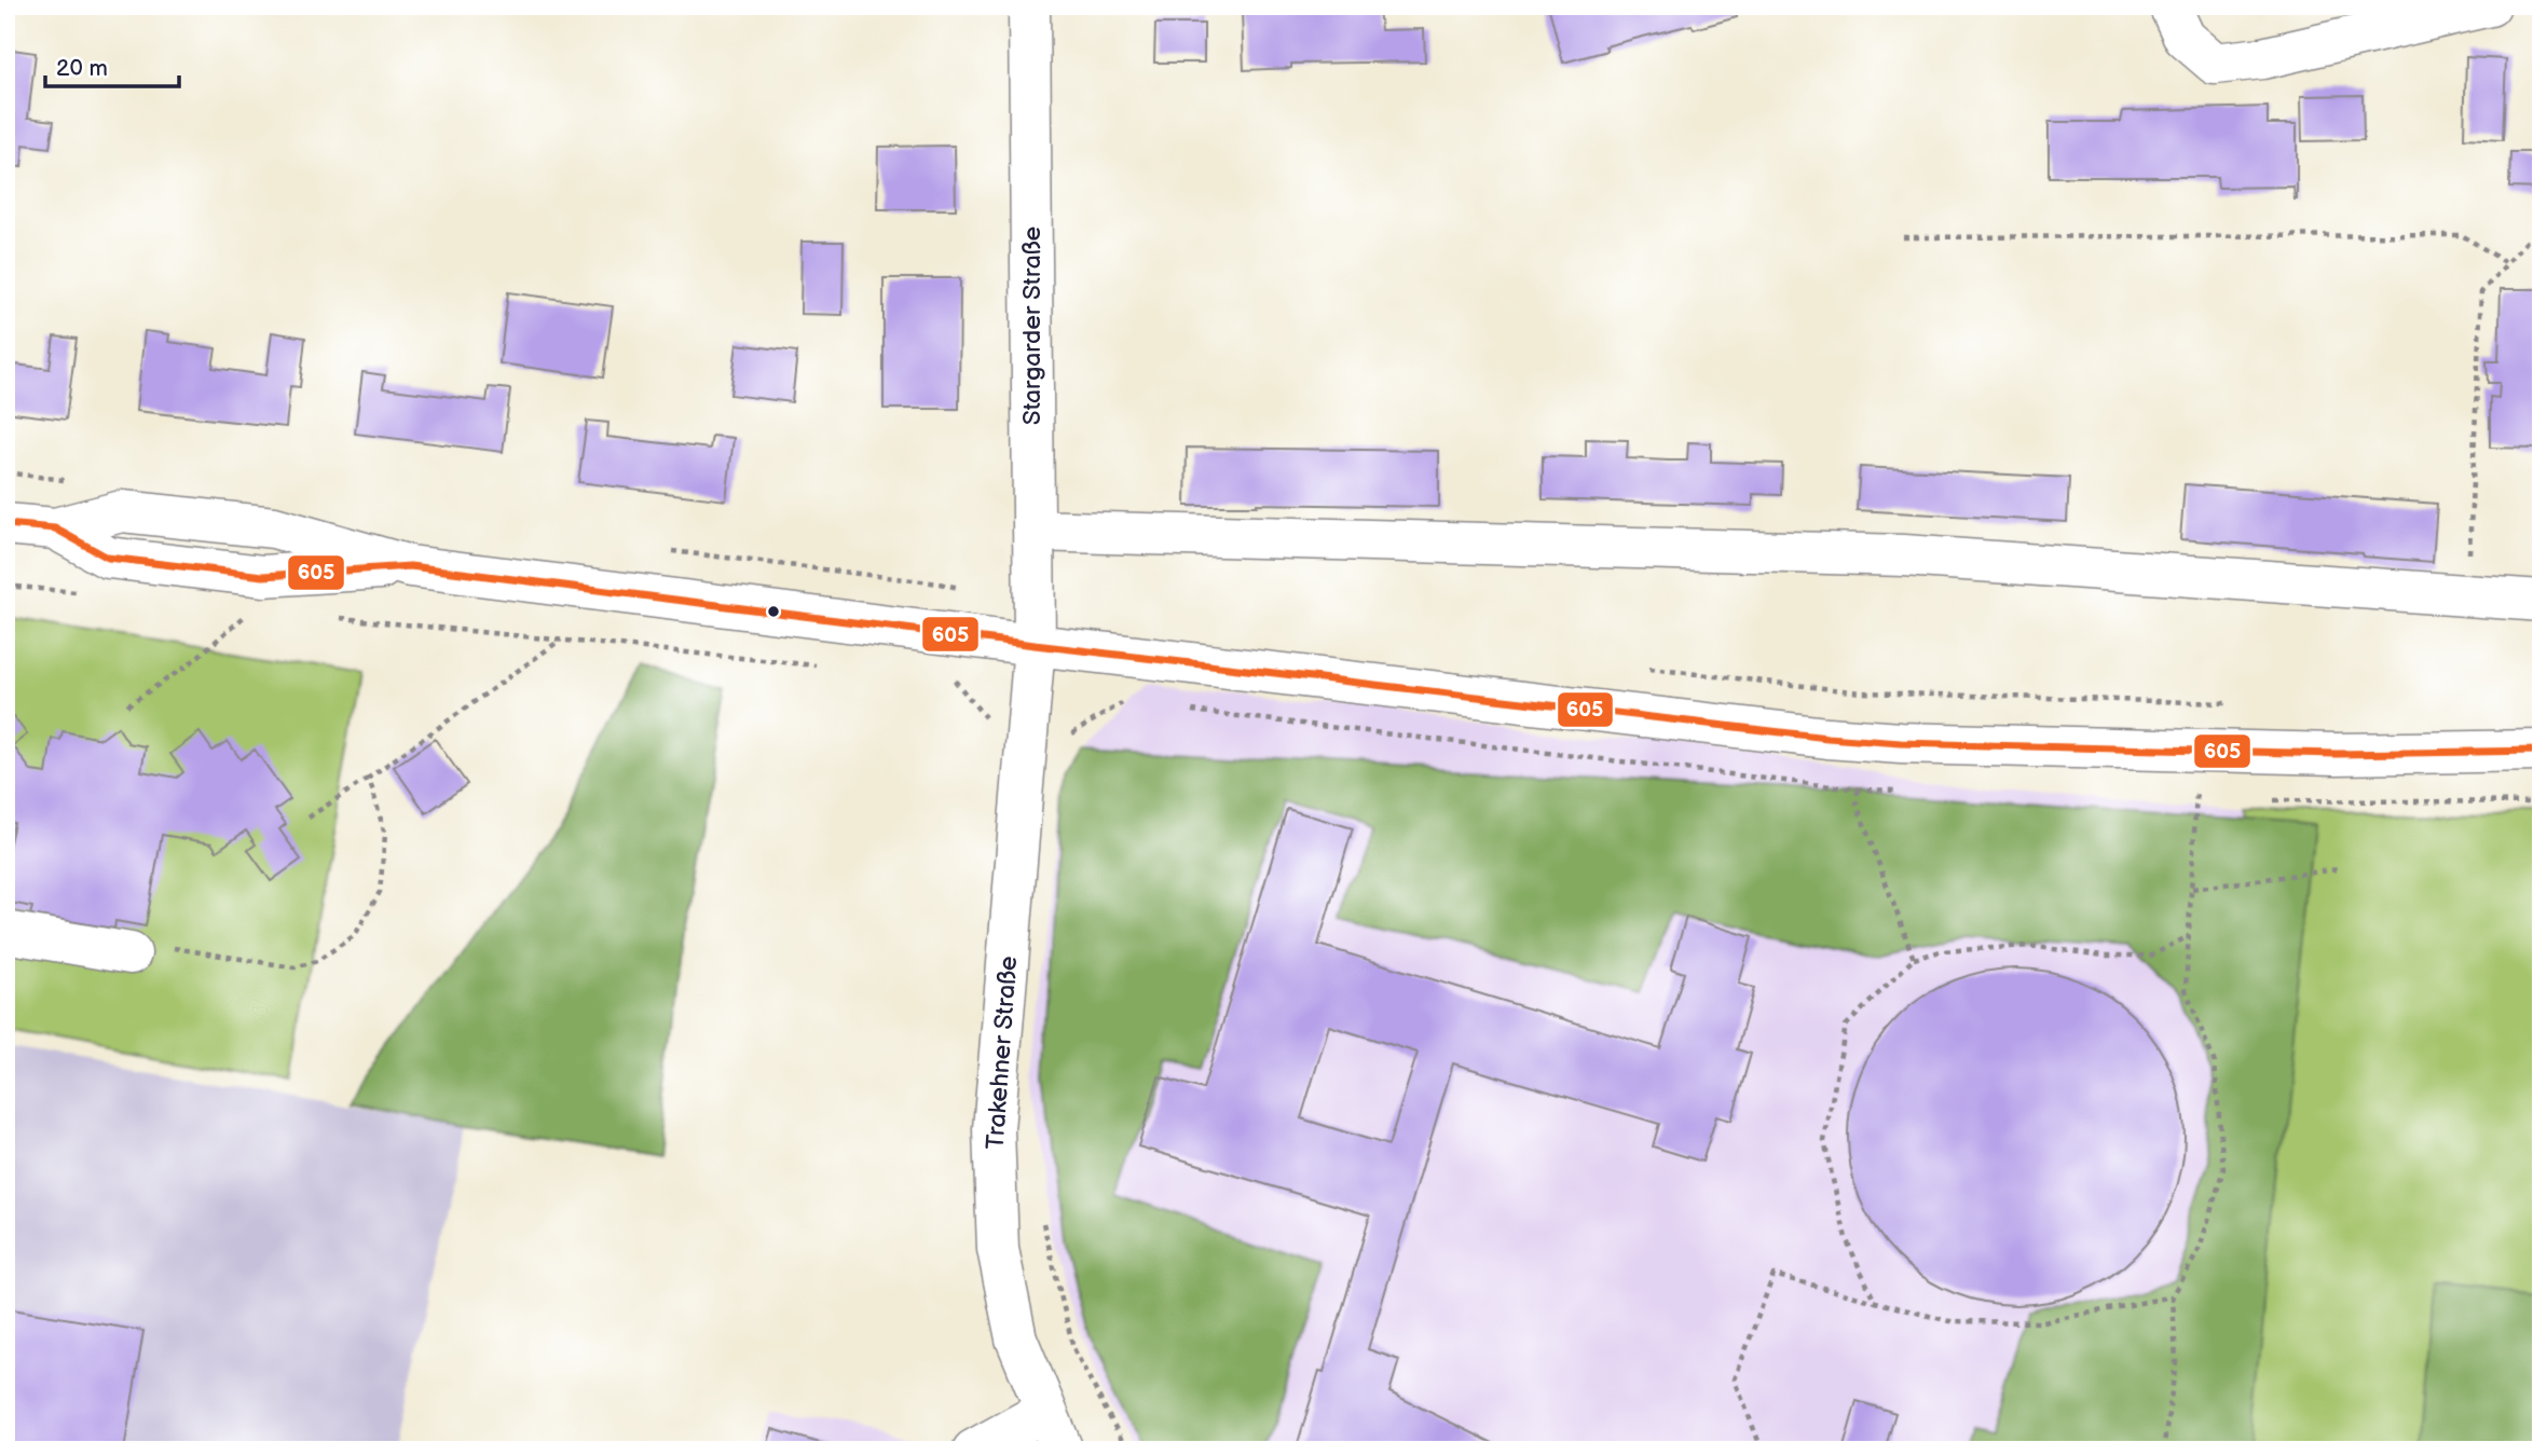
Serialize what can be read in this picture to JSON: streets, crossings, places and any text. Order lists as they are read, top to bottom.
{
  "streets": {
    "street": ["Stargarder Straße", "Trakehner Straße"]
  },
  "crossings": [
    ["Stargarder Straße", "Trakehner Straße"]
  ],
  "lines": ["transit line 605"],
  "scale_bar": "20 m"
}
